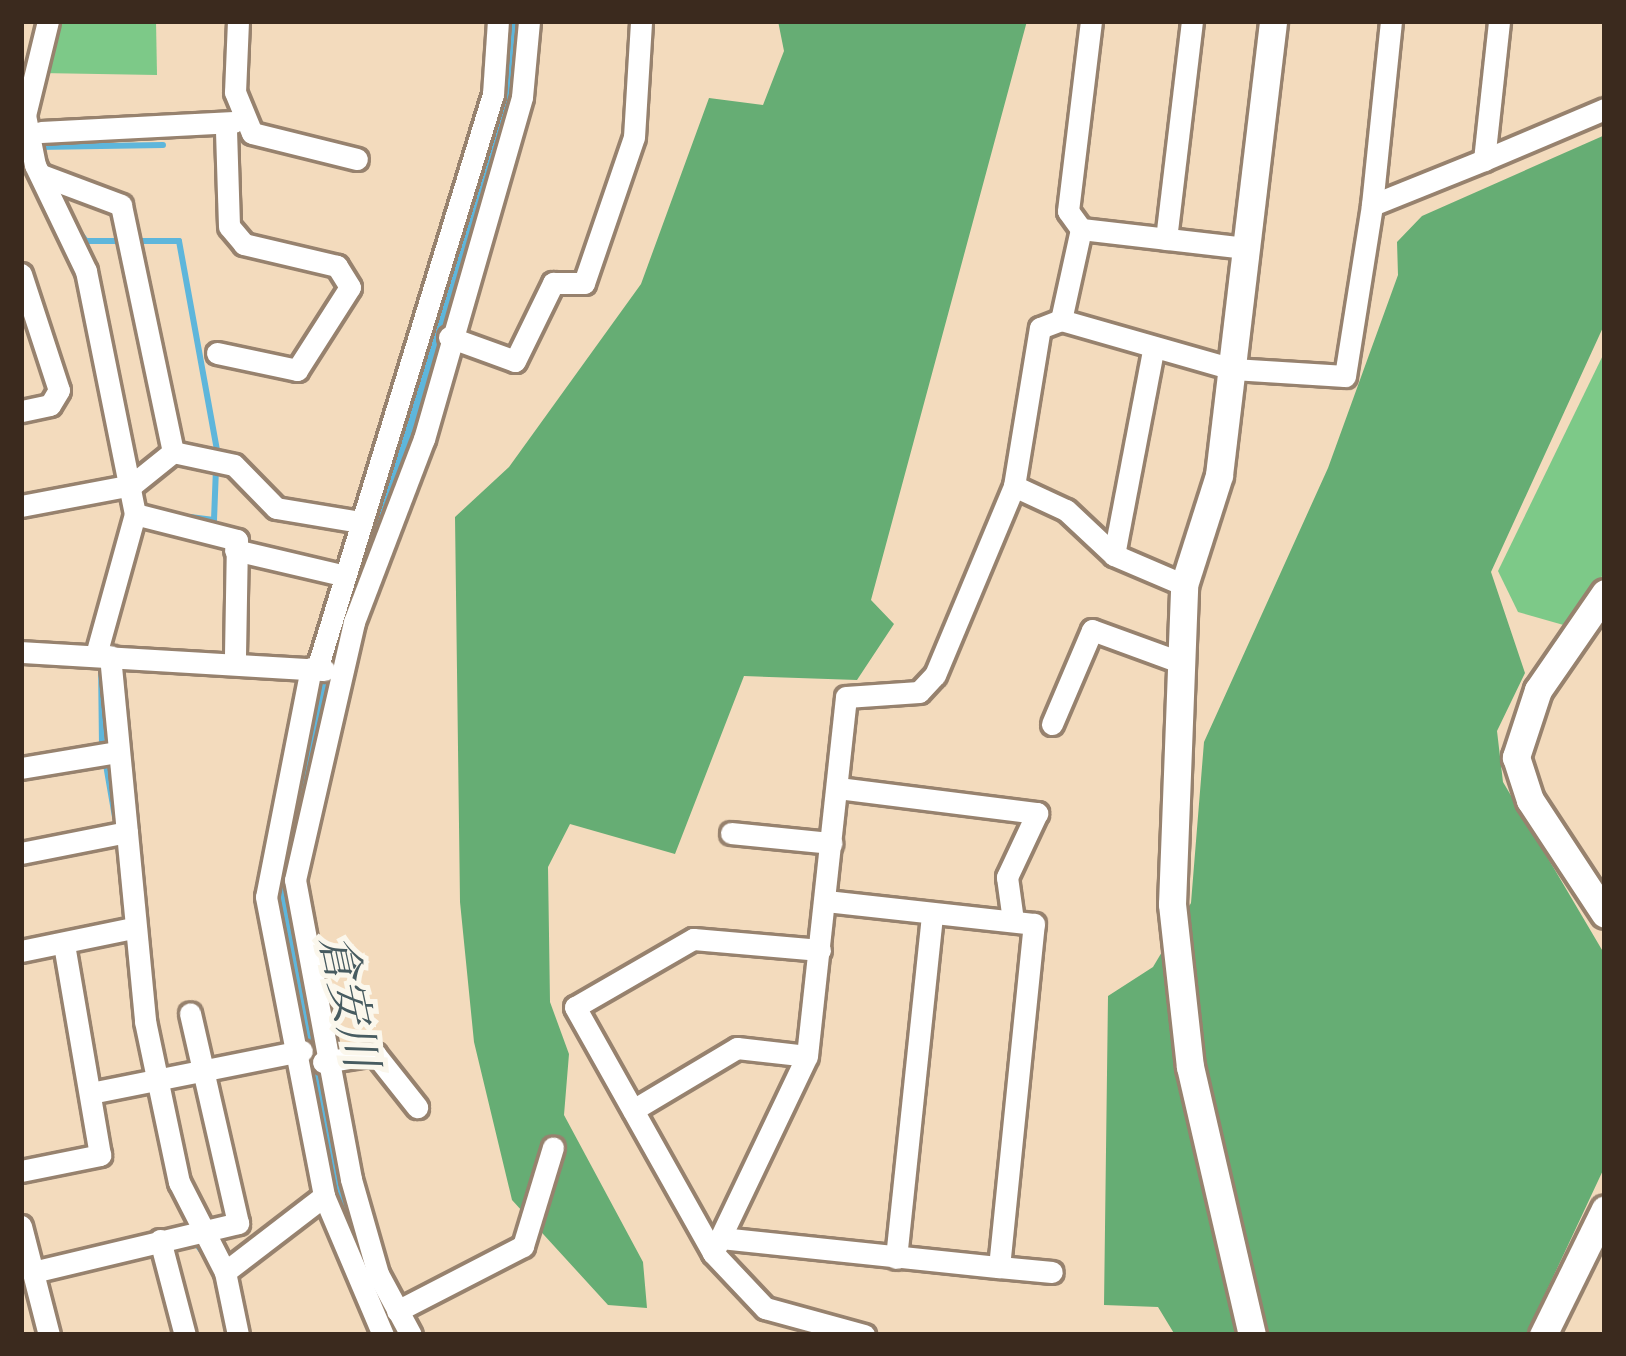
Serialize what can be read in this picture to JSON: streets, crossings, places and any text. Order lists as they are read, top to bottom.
{
  "water": ["倉安川"]
}
